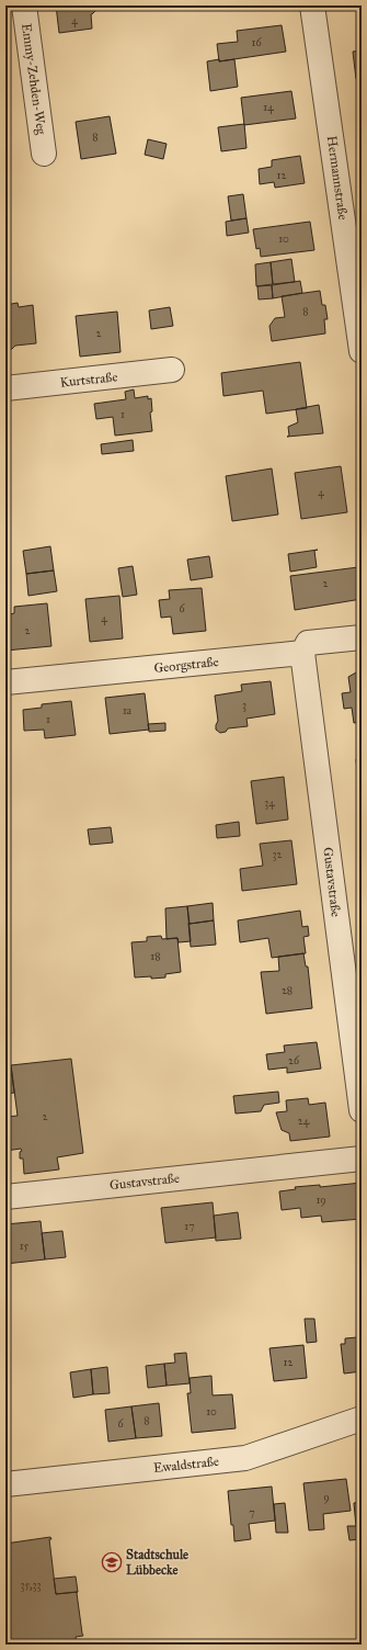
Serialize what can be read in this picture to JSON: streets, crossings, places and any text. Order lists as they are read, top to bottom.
{
  "streets": {
    "street": [
      "Emmy-Zehden-Weg",
      "Hermannstraße",
      "Kurtstraße",
      "Georgstraße",
      "Gustavstraße",
      "Ewaldstraße"
    ]
  },
  "crossings": [
    ["Georgstraße", "Gustavstraße"]
  ],
  "places": {
    "school or university": ["Stadtschule Lübbecke"]
  },
  "house_numbers": [
    "4",
    "16",
    "14",
    "8",
    "12",
    "10",
    "8",
    "2",
    "1",
    "4",
    "2",
    "6",
    "4",
    "2",
    "3",
    "1a",
    "1",
    "34",
    "32",
    "18",
    "28",
    "26",
    "2",
    "24",
    "19",
    "17",
    "15",
    "12",
    "10",
    "8",
    "6",
    "9",
    "7",
    "35,33"
  ]
}
